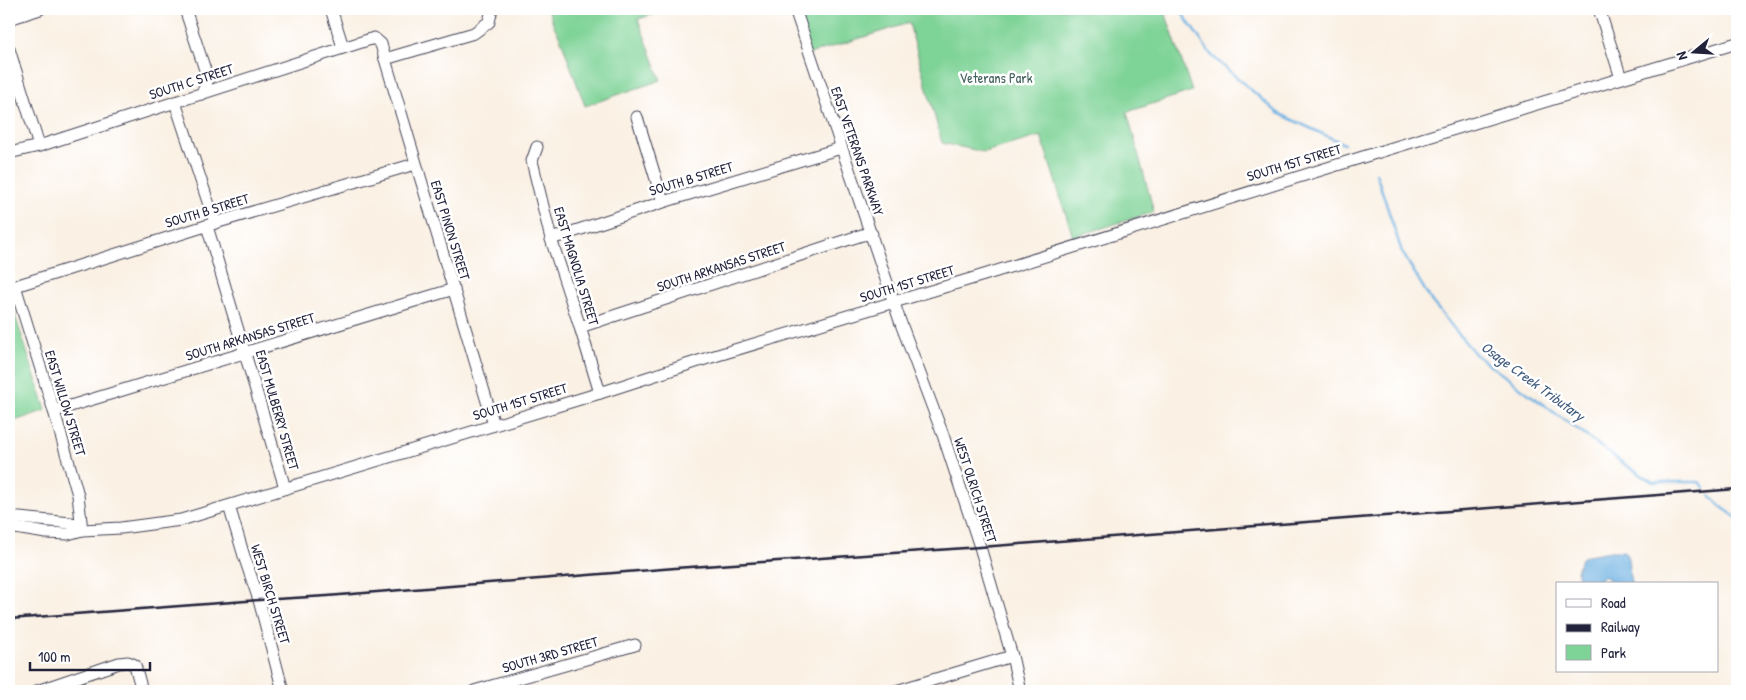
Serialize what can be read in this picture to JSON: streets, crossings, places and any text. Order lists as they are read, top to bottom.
{
  "streets": {
    "street": [
      "SOUTH C STREET",
      "EAST VETERANS PARKWAY",
      "SOUTH 1ST STREET",
      "SOUTH B STREET",
      "EAST PINON STREET",
      "EAST MAGNOLIA STREET",
      "SOUTH ARKANSAS STREET",
      "EAST WILLOW STREET",
      "EAST MULBERRY STREET",
      "WEST OLRICH STREET",
      "WEST BIRCH STREET",
      "SOUTH 3RD STREET"
    ]
  },
  "crossings": [
    ["SOUTH C STREET", "EAST PINON STREET"],
    ["SOUTH C STREET", "EAST MULBERRY STREET"],
    ["EAST VETERANS PARKWAY", "SOUTH 1ST STREET"],
    ["EAST VETERANS PARKWAY", "SOUTH B STREET"],
    ["EAST VETERANS PARKWAY", "SOUTH ARKANSAS STREET"],
    ["EAST VETERANS PARKWAY", "WEST OLRICH STREET"],
    ["SOUTH 1ST STREET", "EAST PINON STREET"],
    ["SOUTH 1ST STREET", "EAST MAGNOLIA STREET"],
    ["SOUTH 1ST STREET", "EAST WILLOW STREET"],
    ["SOUTH 1ST STREET", "EAST MULBERRY STREET"],
    ["SOUTH 1ST STREET", "WEST OLRICH STREET"],
    ["SOUTH 1ST STREET", "WEST BIRCH STREET"],
    ["SOUTH B STREET", "EAST PINON STREET"],
    ["SOUTH B STREET", "EAST MAGNOLIA STREET"],
    ["SOUTH B STREET", "EAST WILLOW STREET"],
    ["SOUTH B STREET", "EAST MULBERRY STREET"],
    ["EAST PINON STREET", "SOUTH ARKANSAS STREET"],
    ["EAST MAGNOLIA STREET", "SOUTH ARKANSAS STREET"],
    ["SOUTH ARKANSAS STREET", "EAST WILLOW STREET"],
    ["SOUTH ARKANSAS STREET", "EAST MULBERRY STREET"]
  ],
  "water": ["Osage Creek Tributary"],
  "parks": ["Veterans Park"],
  "legend": ["Road", "Railway", "Park"],
  "scale_bar": "100 m",
  "north": "left"
}
